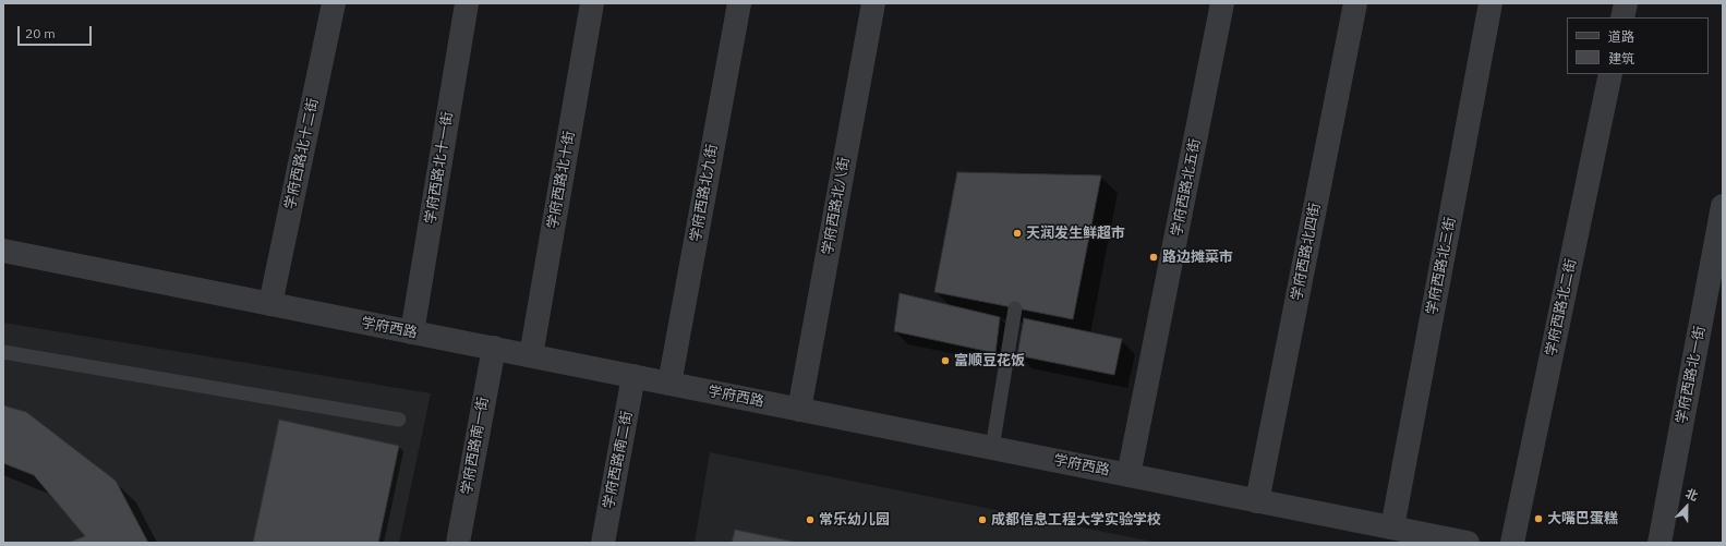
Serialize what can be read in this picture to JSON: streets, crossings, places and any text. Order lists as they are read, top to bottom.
{
  "streets": {
    "street": [
      "学府西路北十二街",
      "学府西路北十一街",
      "学府西路北十街",
      "学府西路北五街",
      "学府西路北九街",
      "学府西路北八街",
      "学府西路北四街",
      "学府西路北三街",
      "学府西路北二街",
      "学府西路",
      "学府西路北一街",
      "学府西路南一街",
      "学府西路南二街"
    ]
  },
  "crossings": [
    ["学府西路北十二街", "学府西路"],
    ["学府西路北十一街", "学府西路"],
    ["学府西路北十街", "学府西路"],
    ["学府西路北五街", "学府西路"],
    ["学府西路北九街", "学府西路"],
    ["学府西路北八街", "学府西路"],
    ["学府西路北四街", "学府西路"],
    ["学府西路北三街", "学府西路"],
    ["学府西路", "学府西路南一街"],
    ["学府西路", "学府西路南二街"]
  ],
  "places": [
    "天润发生鲜超市",
    "路边摊菜市",
    "富顺豆花饭",
    "大嘴巴蛋糕",
    "常乐幼儿园",
    "成都信息工程大学实验学校"
  ],
  "legend": ["道路", "建筑"],
  "scale_bar": "20 m",
  "north": "top"
}
